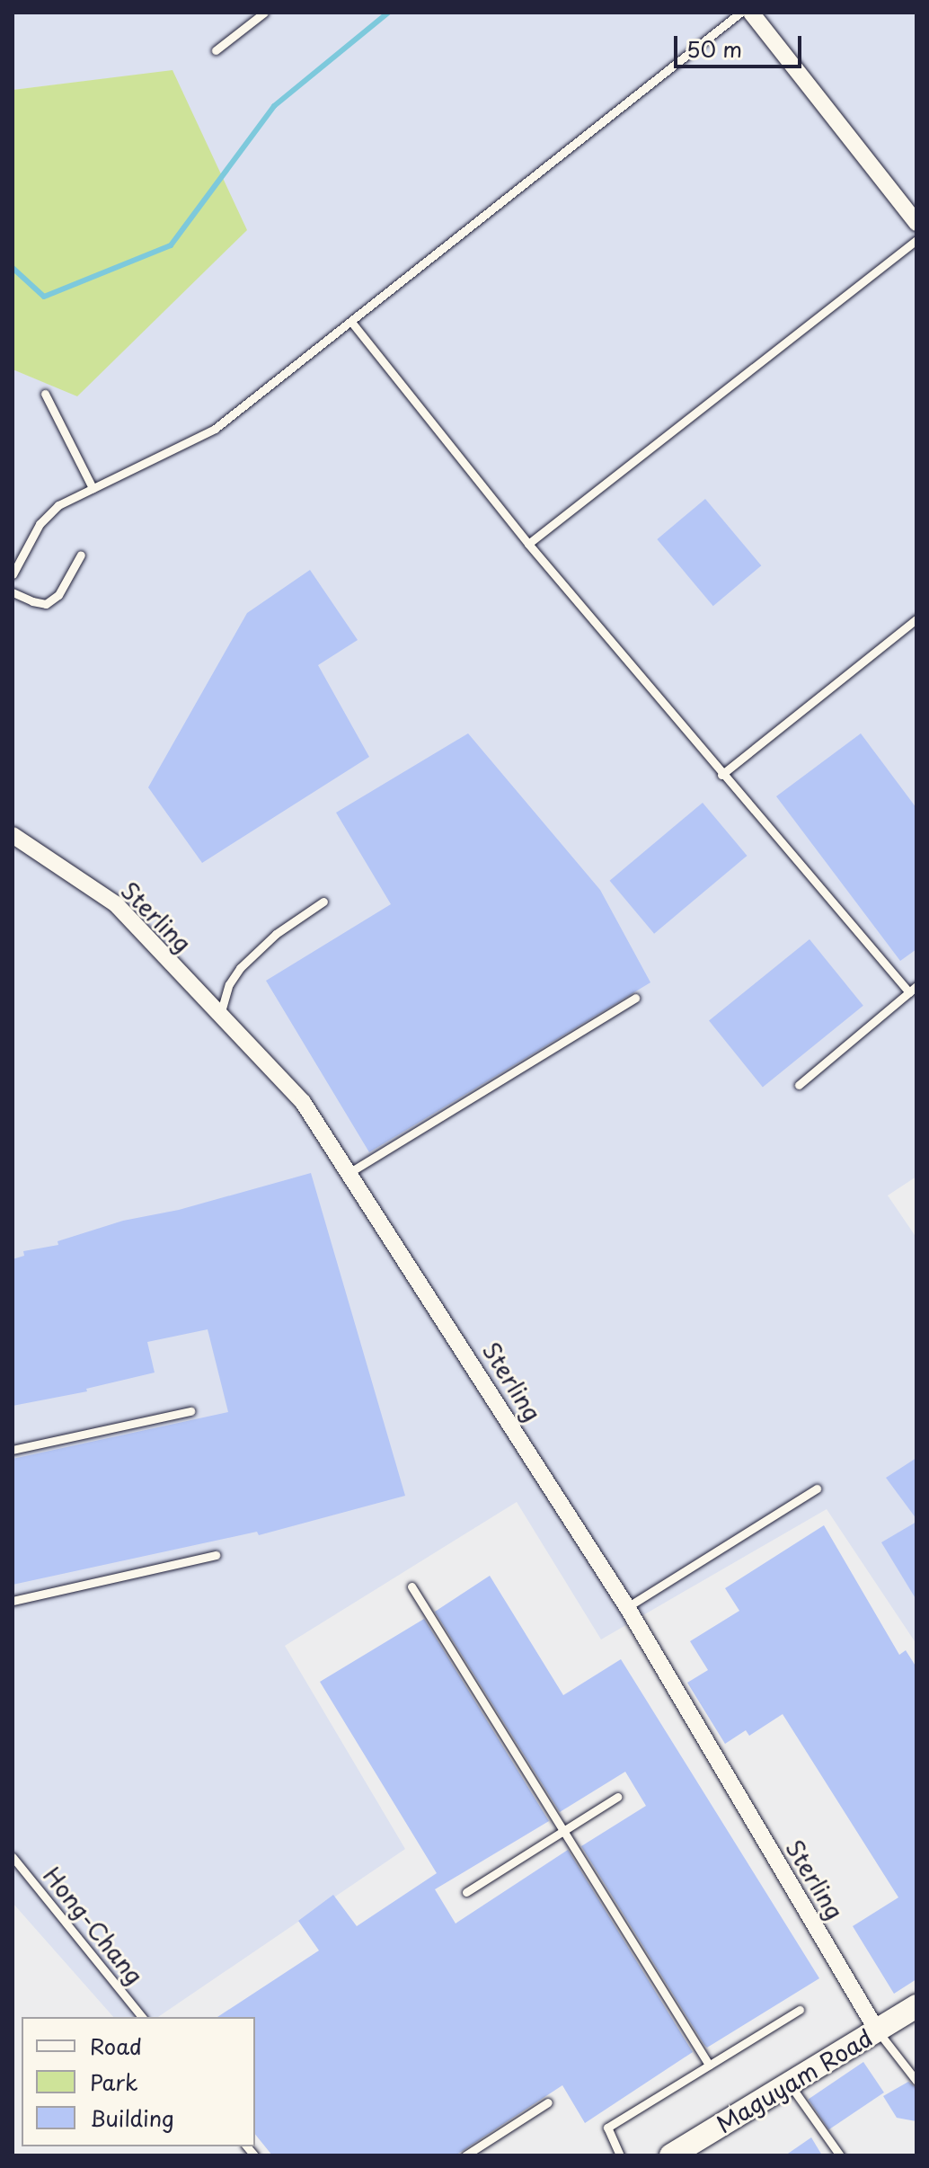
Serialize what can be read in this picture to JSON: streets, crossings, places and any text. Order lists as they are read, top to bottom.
{
  "streets": {
    "main road": ["Maguyam Road"],
    "street": ["Sterling"],
    "lane": ["Hong-Chang"]
  },
  "crossings": [
    ["Sterling", "Maguyam Road"]
  ],
  "legend": ["Road", "Park", "Building"],
  "scale_bar": "50 m"
}
